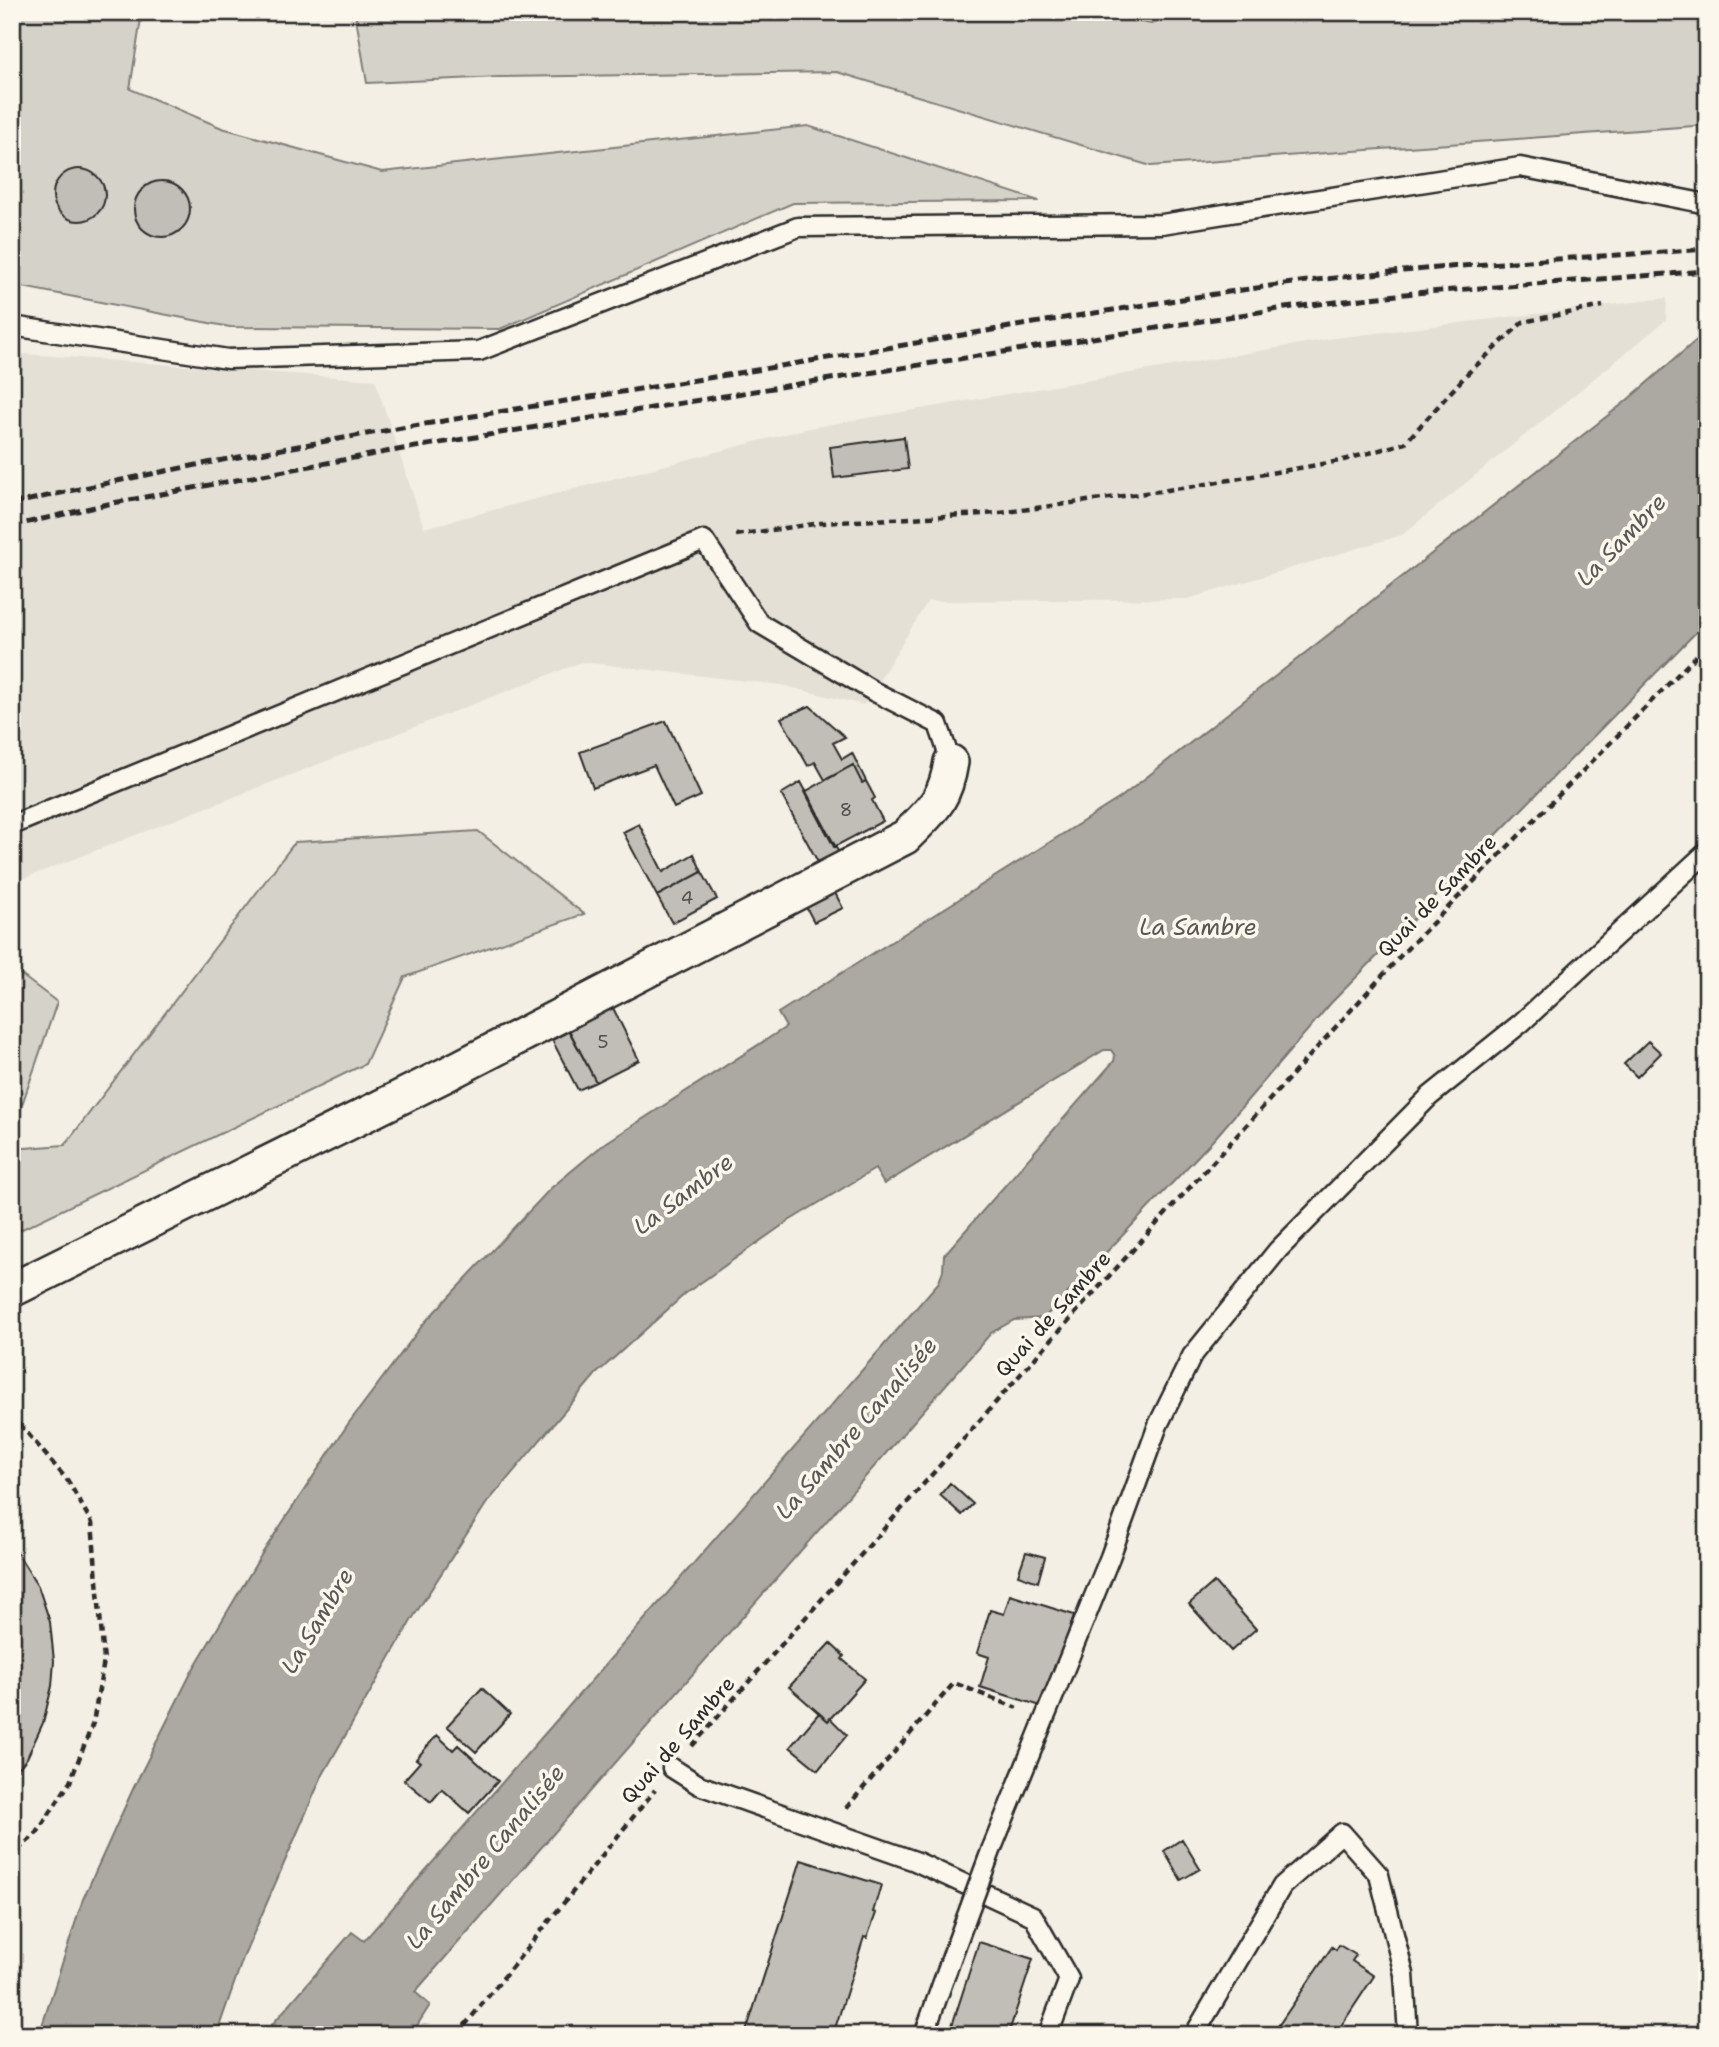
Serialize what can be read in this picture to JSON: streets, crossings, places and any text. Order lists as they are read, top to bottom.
{
  "streets": {
    "path": ["Quai de Sambre"]
  },
  "water": ["La Sambre", "La Sambre Canalisée"],
  "house_numbers": ["8", "4", "5"]
}
